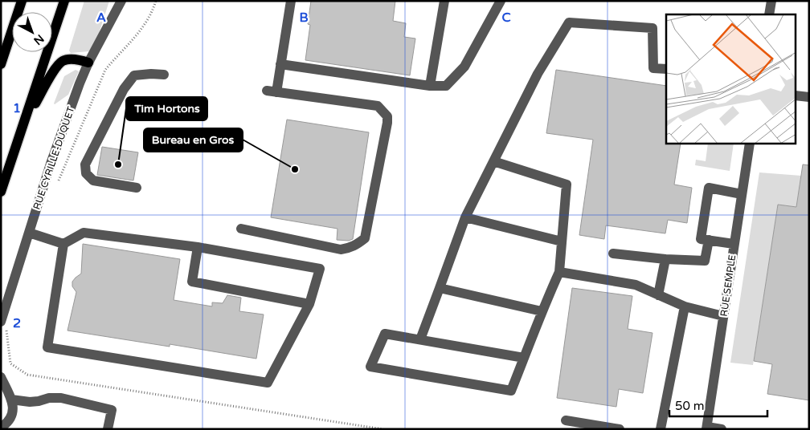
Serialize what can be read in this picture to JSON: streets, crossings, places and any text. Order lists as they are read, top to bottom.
{
  "streets": {
    "street": ["RUE CYRILLE-DUQUET", "RUE SEMPLE"]
  },
  "places": ["Tim Hortons", "Bureau en Gros"],
  "scale_bar": "50 m",
  "north": "bottom right",
  "grid": {
    "columns": ["A", "B", "C"],
    "rows": ["1", "2"]
  }
}
